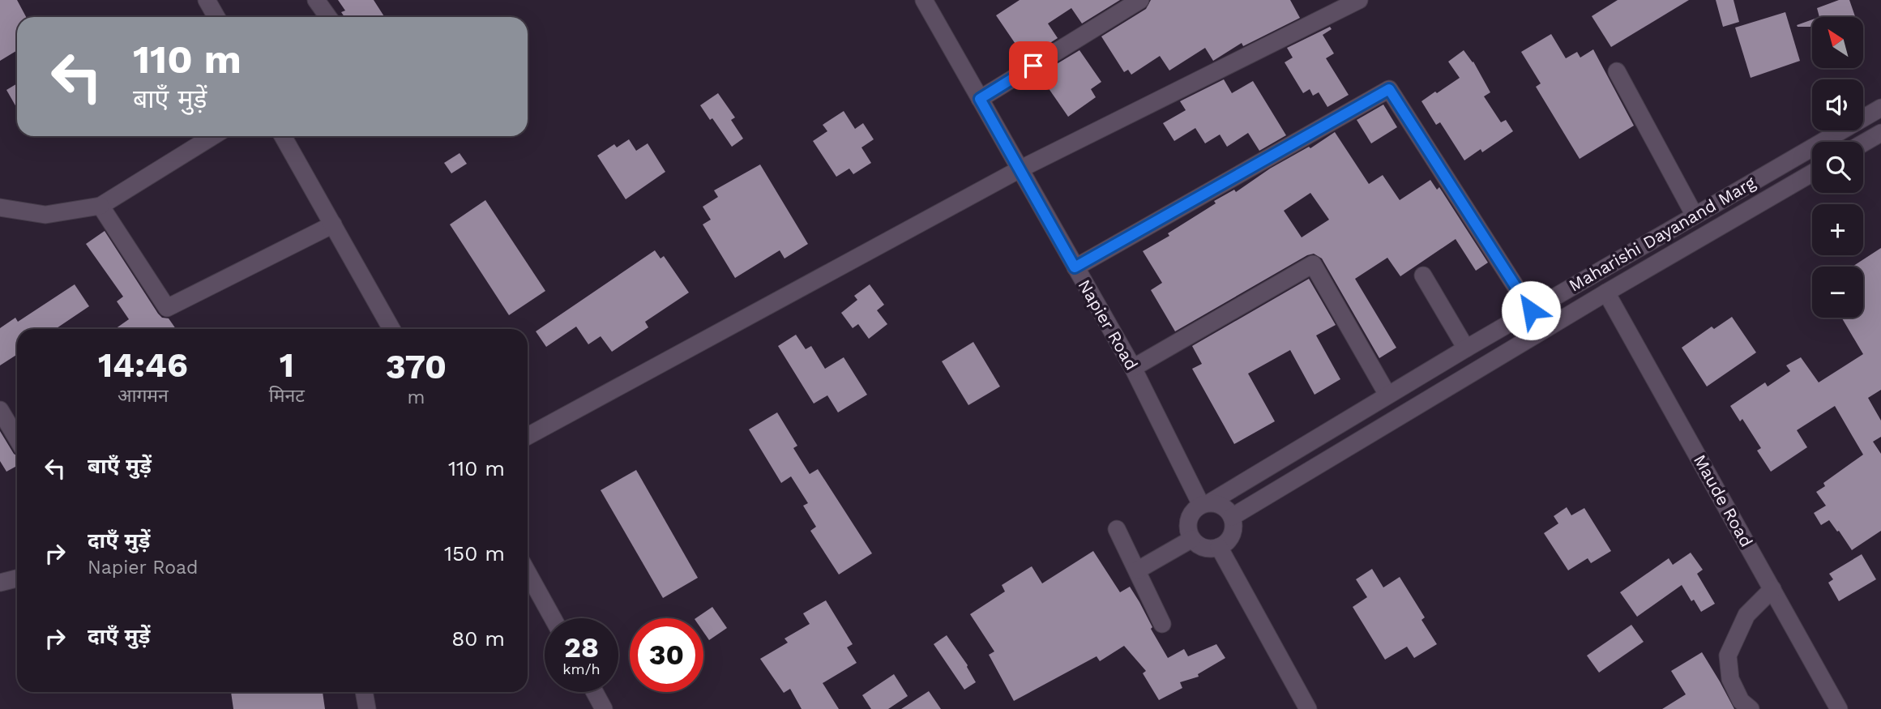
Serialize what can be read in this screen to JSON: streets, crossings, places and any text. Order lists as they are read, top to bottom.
{
  "streets": {
    "street": ["Maharishi Dayanand Marg", "Napier Road", "Maude Road"]
  },
  "crossings": [
    ["Maharishi Dayanand Marg", "Napier Road"],
    ["Maharishi Dayanand Marg", "Maude Road"]
  ],
  "north": "top left",
  "page": {
    "map_buttons": ["+", "−"],
    "turn": ["110 m", "बाएँ मुड़ें"],
    "eta": [
      "14:46",
      "आगमन",
      "1",
      "मिनट",
      "370",
      "m"
    ],
    "list": [
      {
        "name": "बाएँ मुड़ें",
        "value": "110 m"
      },
      {
        "name": "दाएँ मुड़ें",
        "note": "Napier Road",
        "value": "150 m"
      },
      {
        "name": "दाएँ मुड़ें",
        "value": "80 m"
      }
    ],
    "speed": "28 km/h",
    "limit": "30"
  }
}
